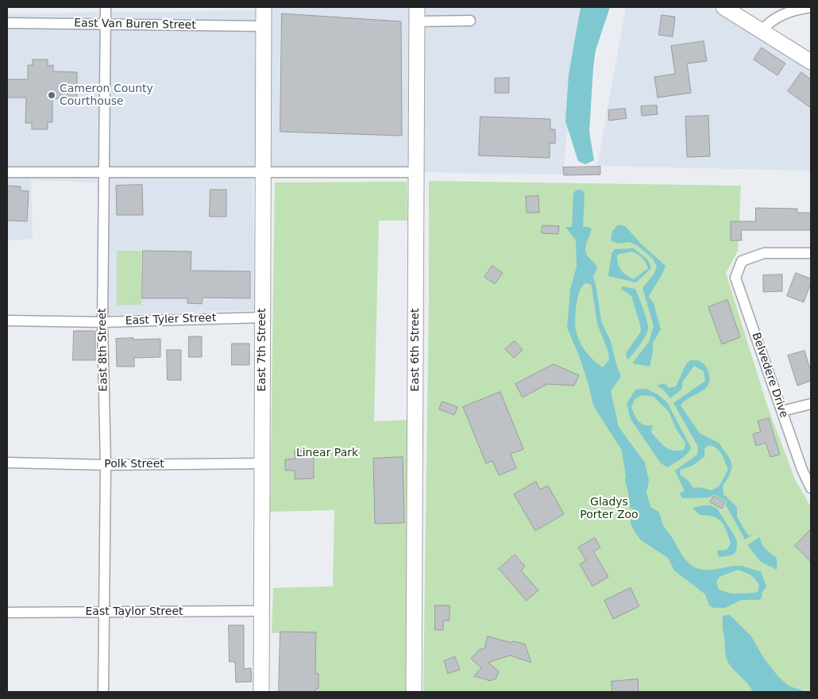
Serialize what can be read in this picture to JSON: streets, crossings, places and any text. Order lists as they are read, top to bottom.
{
  "streets": {
    "main road": ["East 7th Street", "East 6th Street"],
    "street": [
      "East Van Buren Street",
      "East Tyler Street",
      "East 8th Street",
      "Belvedere Drive",
      "Polk Street",
      "East Taylor Street"
    ]
  },
  "crossings": [
    ["East Van Buren Street", "East 8th Street"],
    ["East Van Buren Street", "East 7th Street"],
    ["East Tyler Street", "East 8th Street"],
    ["East Tyler Street", "East 7th Street"],
    ["East 8th Street", "Polk Street"],
    ["East 8th Street", "East Taylor Street"],
    ["East 7th Street", "Polk Street"],
    ["East 7th Street", "East Taylor Street"]
  ],
  "parks": ["Linear Park", "Gladys Porter Zoo"],
  "places": ["Cameron County Courthouse"]
}
